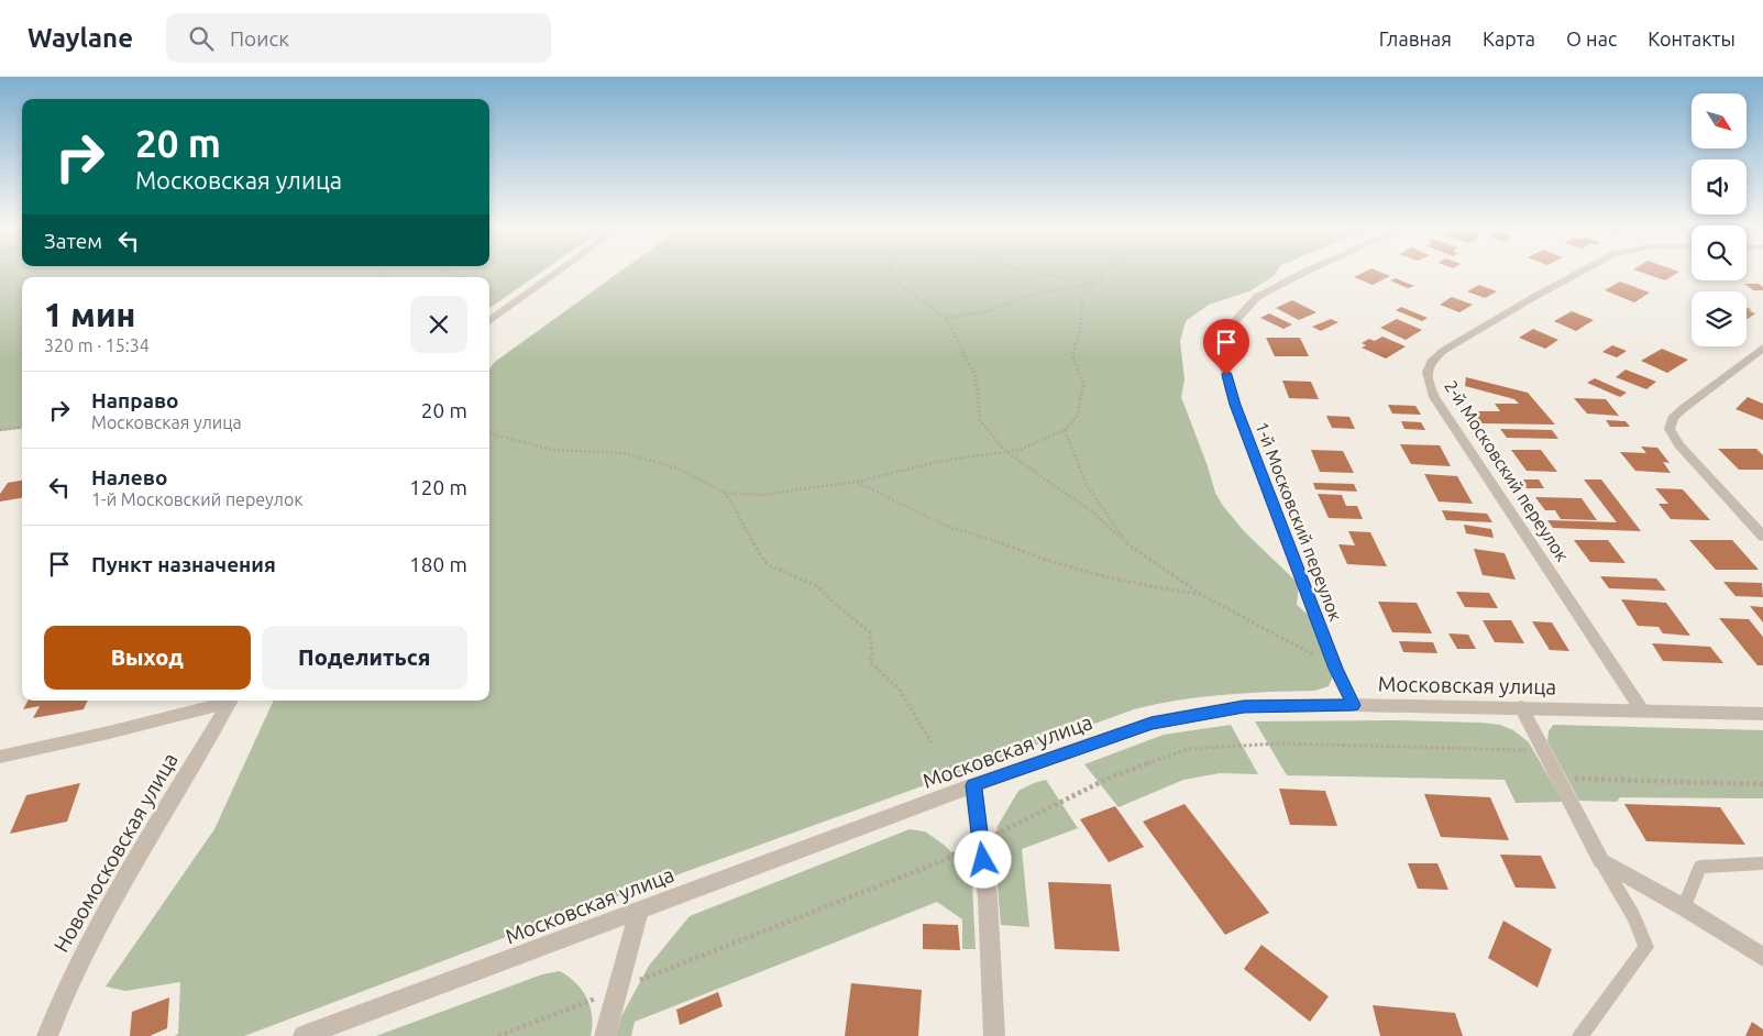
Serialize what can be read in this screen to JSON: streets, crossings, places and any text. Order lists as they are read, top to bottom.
{
  "streets": {
    "street": [
      "2-й Московский переулок",
      "1-й Московский переулок",
      "Московская улица",
      "Новомосковская улица"
    ]
  },
  "crossings": [
    ["2-й Московский переулок", "Московская улица"],
    ["1-й Московский переулок", "Московская улица"]
  ],
  "north": "bottom right",
  "page": {
    "header": "Waylane",
    "search": "Поиск",
    "nav": [
      "Главная",
      "Карта",
      "О нас",
      "Контакты"
    ],
    "turn": ["20 m", "Московская улица"],
    "then": "Затем",
    "heading": ["1 мин", "320 m · 15:34"],
    "list": [
      {
        "name": "Направо",
        "note": "Московская улица",
        "value": "20 m"
      },
      {
        "name": "Налево",
        "note": "1-й Московский переулок",
        "value": "120 m"
      },
      {
        "name": "Пункт назначения",
        "value": "180 m"
      }
    ],
    "buttons": ["Выход", "Поделиться"]
  }
}
